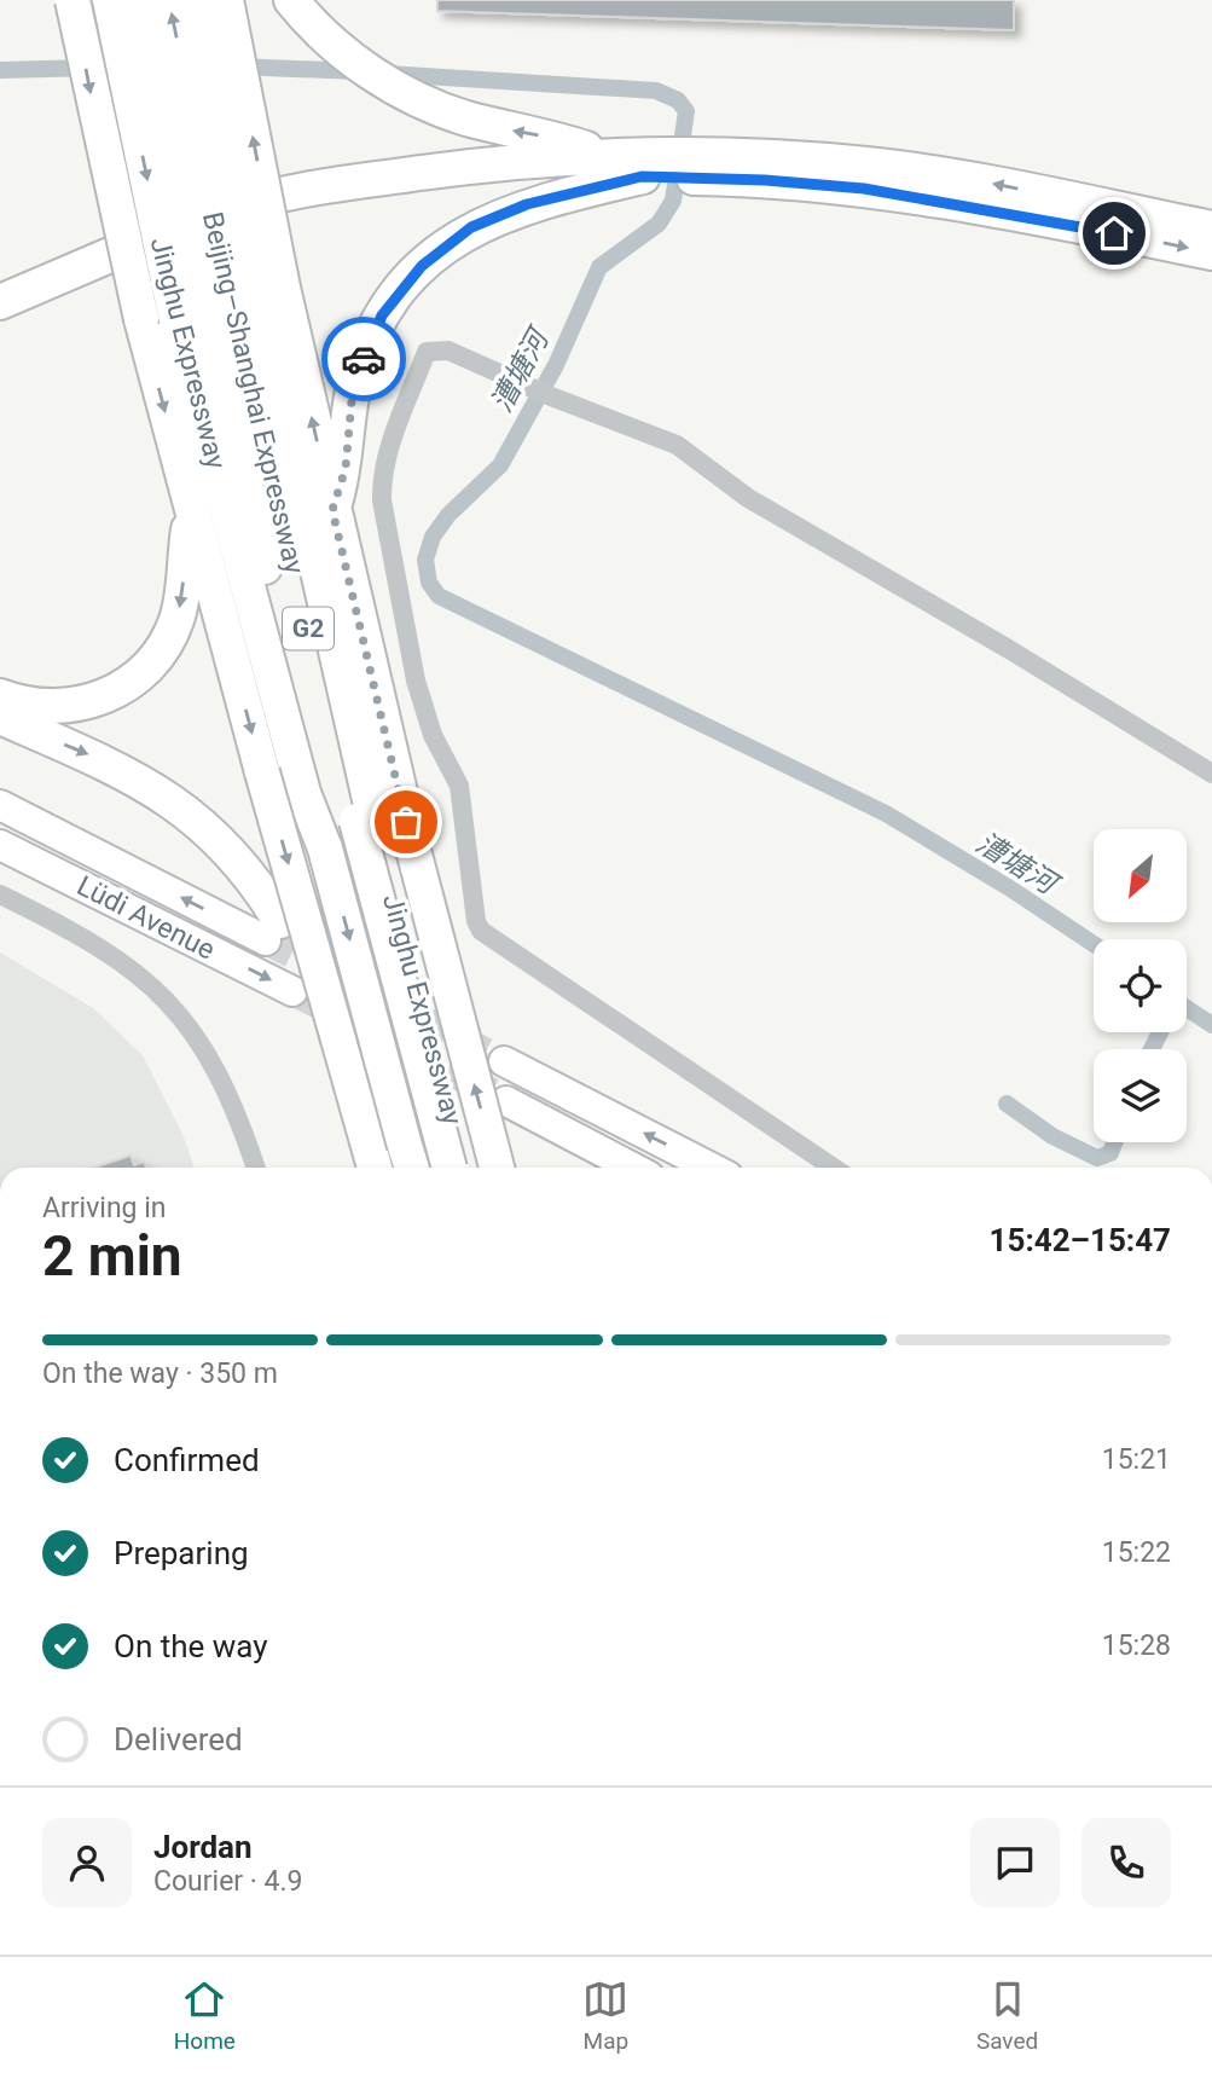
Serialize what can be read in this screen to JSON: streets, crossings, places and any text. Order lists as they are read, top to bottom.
{
  "streets": {
    "highway": ["Jinghu Expressway", "Beijing–Shanghai Expressway", "G2"],
    "main road": ["Lüdi Avenue"]
  },
  "crossings": [
    ["Jinghu Expressway", "Beijing–Shanghai Expressway"],
    ["Jinghu Expressway", "G2"],
    ["Beijing–Shanghai Expressway", "G2"]
  ],
  "water": ["漕塘河"],
  "north": "bottom left",
  "page": {
    "heading": ["2 min", "Arriving in", "15:42–15:47"],
    "panel": ["Jordan", "Courier · 4.9"],
    "bar": "On the way · 350 m",
    "list": [
      ["Confirmed", "15:21"],
      ["Preparing", "15:22"],
      ["On the way", "15:28"],
      "Delivered"
    ],
    "tabs": ["Home", "Map", "Saved"]
  }
}
